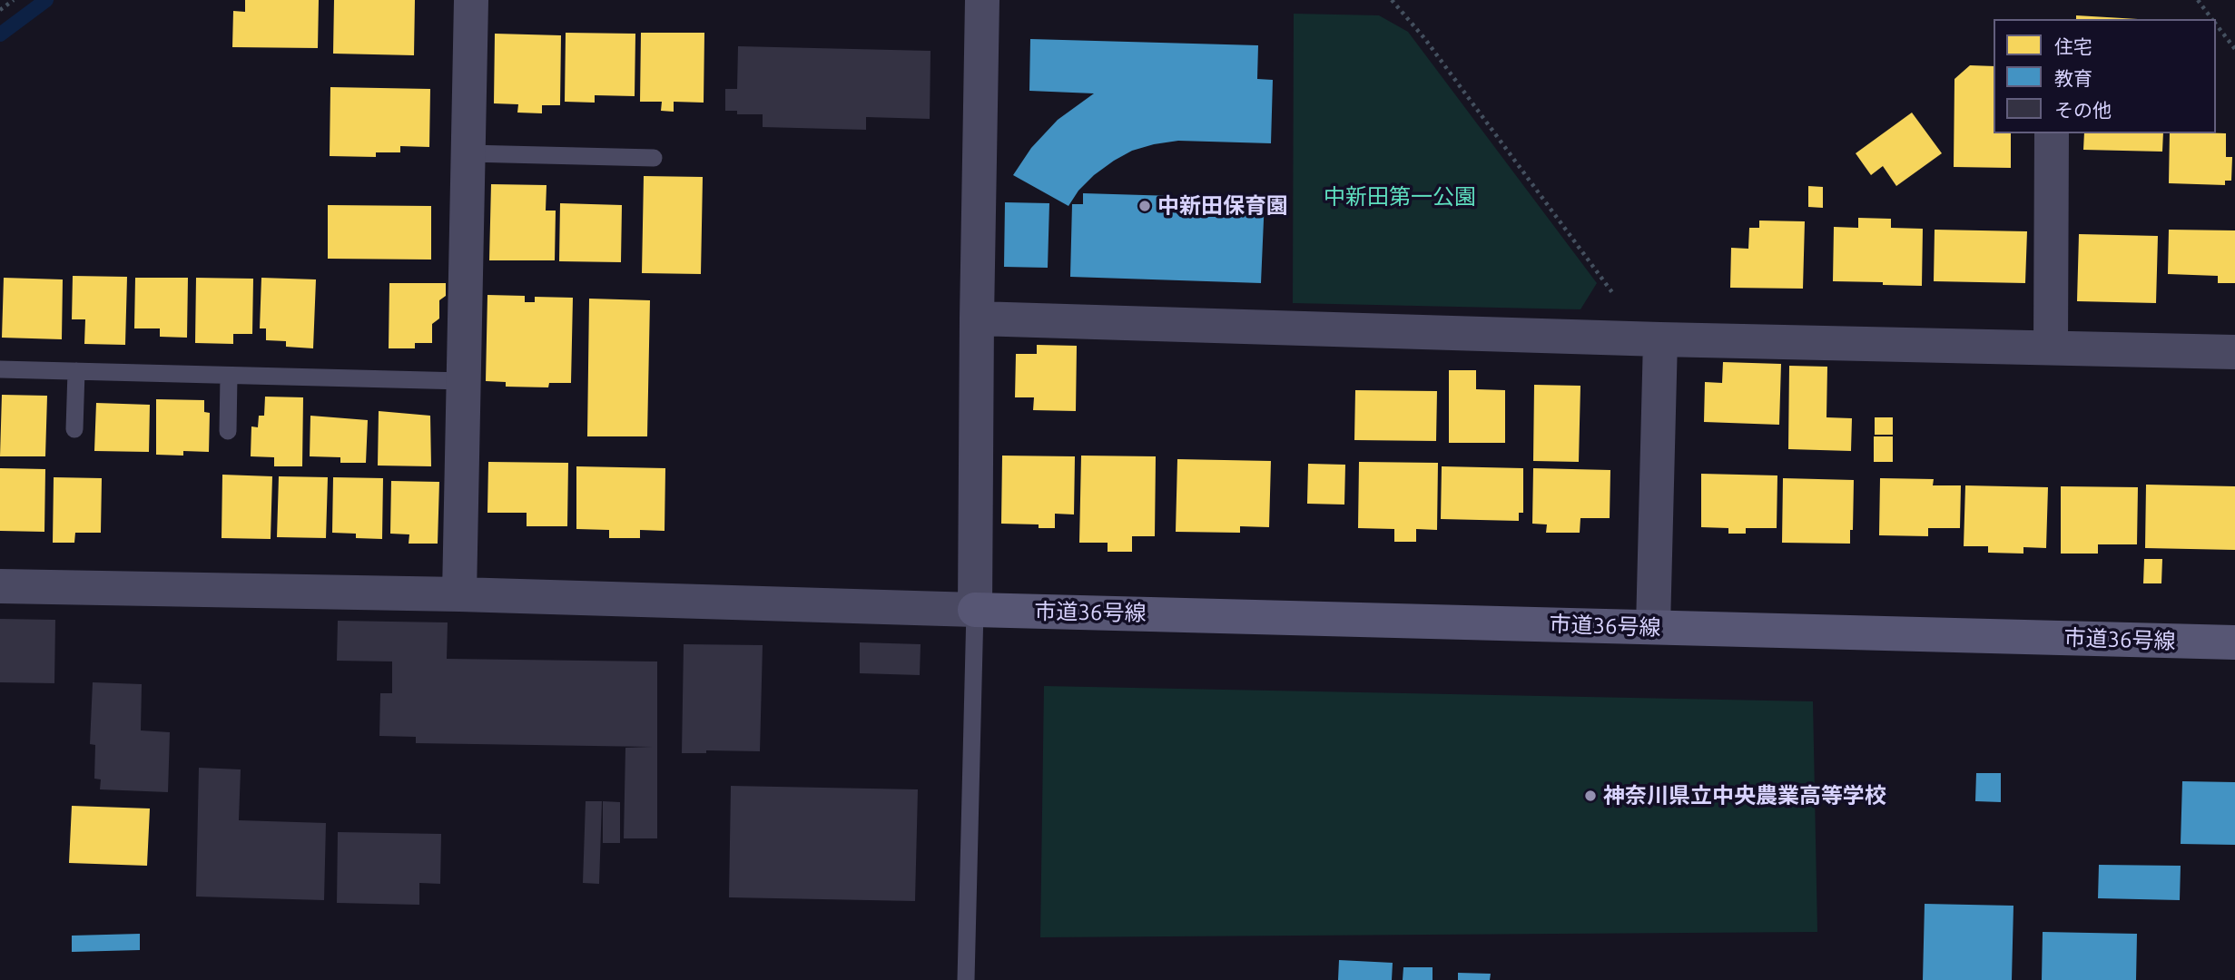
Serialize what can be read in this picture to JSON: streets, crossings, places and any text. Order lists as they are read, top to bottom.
{
  "streets": {
    "street": ["市道36号線"]
  },
  "parks": ["中新田第一公園"],
  "places": ["中新田保育園", "神奈川県立中央農業高等学校"],
  "legend": ["住宅", "教育", "その他"]
}
